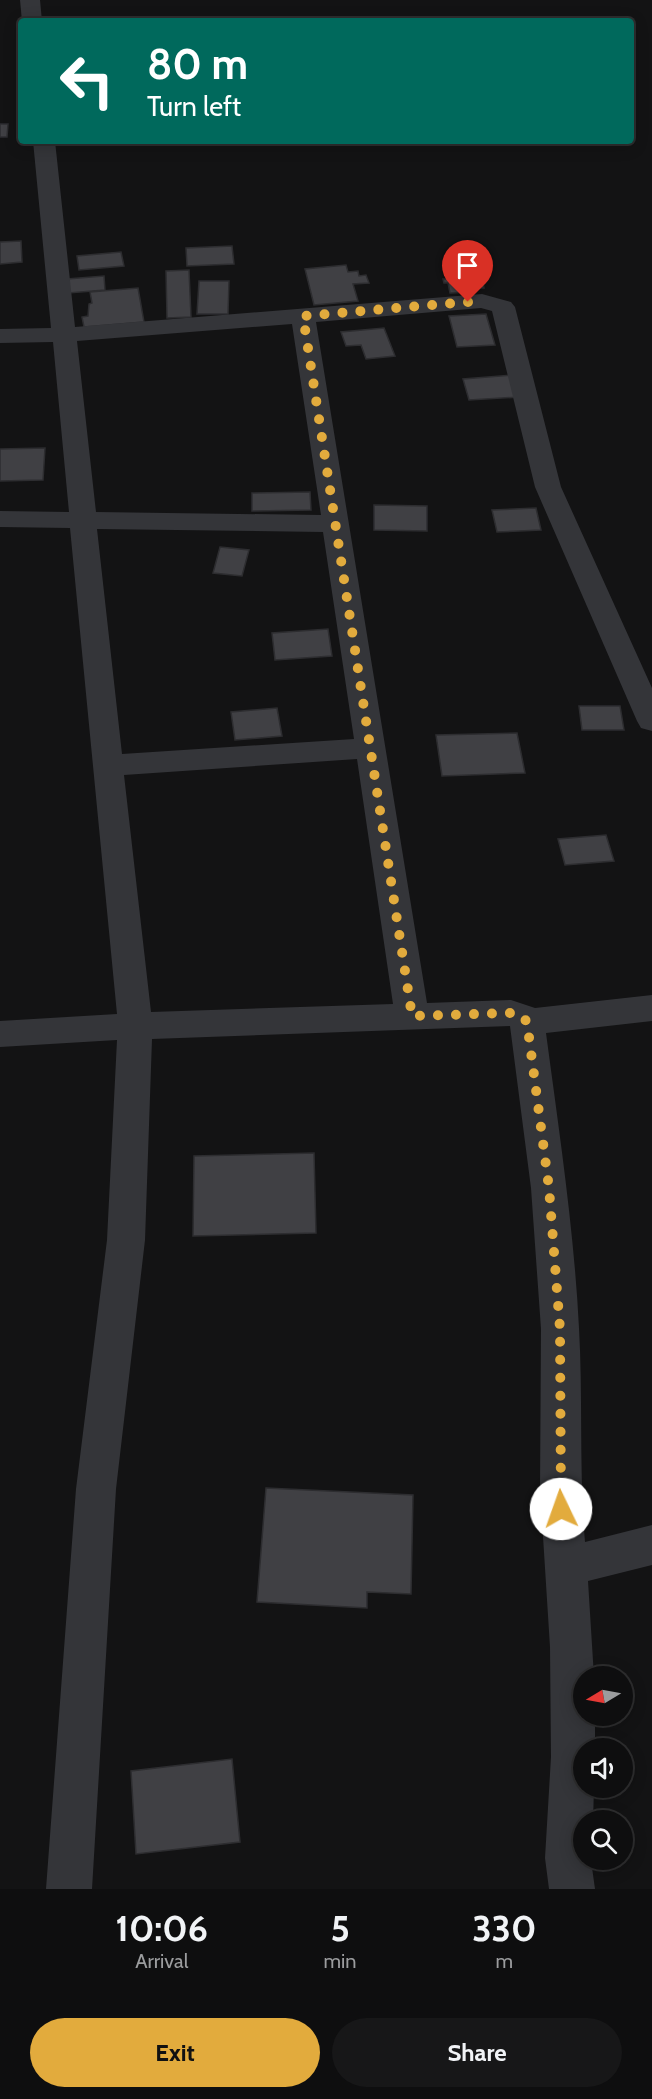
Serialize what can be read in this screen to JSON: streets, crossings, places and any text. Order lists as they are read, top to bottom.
{
  "north": "left",
  "page": {
    "turn": ["80 m", "Turn left"],
    "eta": [
      "10:06",
      "Arrival",
      "5",
      "min",
      "330",
      "m"
    ],
    "buttons": ["Exit", "Share"]
  }
}
